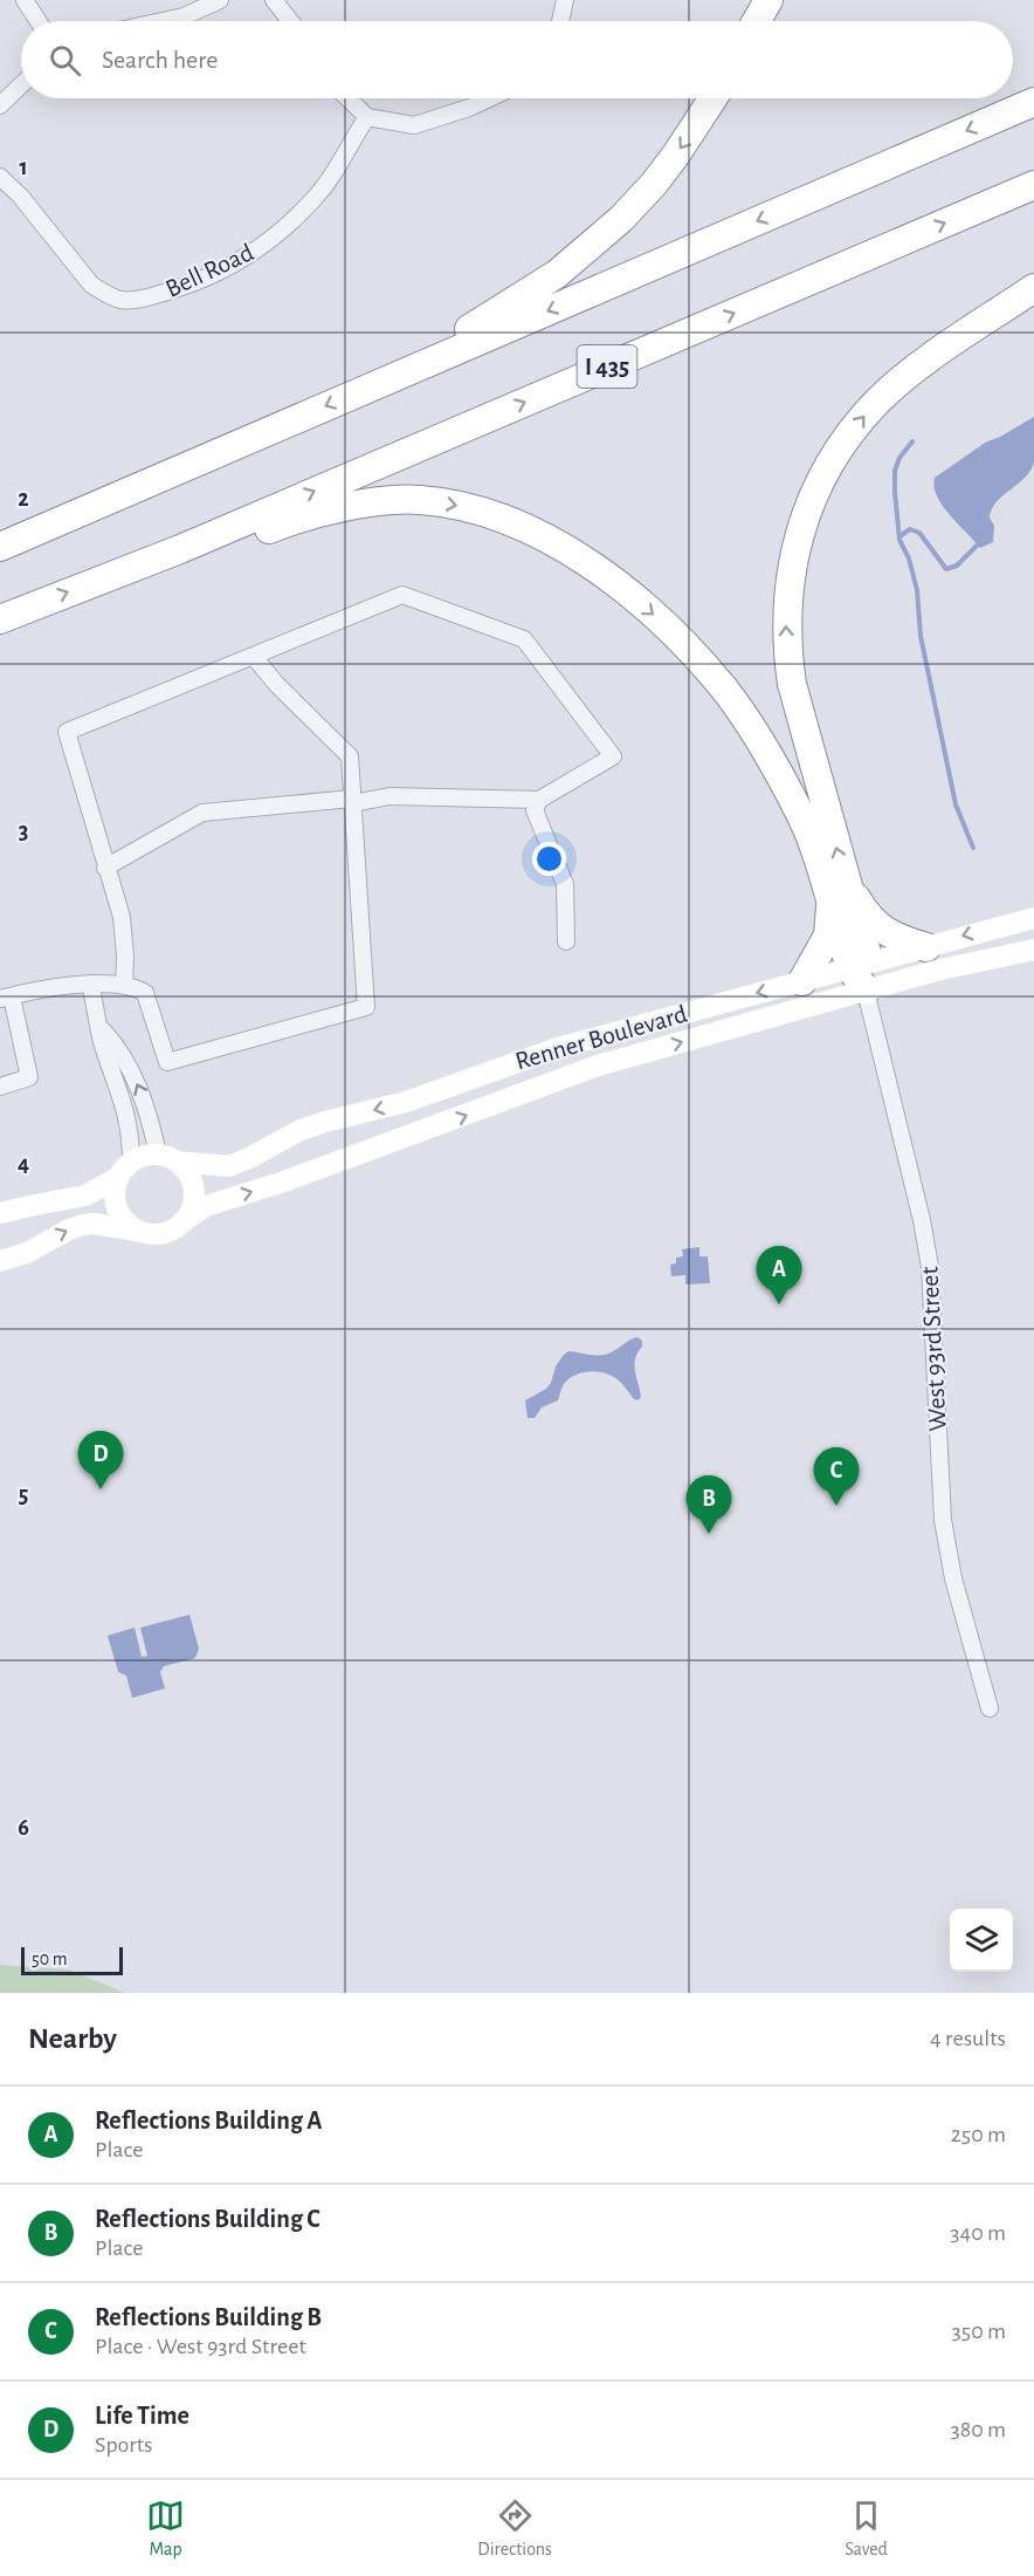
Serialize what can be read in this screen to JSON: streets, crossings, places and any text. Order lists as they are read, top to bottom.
{
  "streets": {
    "highway": ["I 435"],
    "main road": ["Renner Boulevard"],
    "street": ["Bell Road", "West 93rd Street"]
  },
  "crossings": [
    ["Renner Boulevard", "West 93rd Street"]
  ],
  "scale_bar": "50 m",
  "page": {
    "search": "Search here",
    "pins": [
      "A",
      "D",
      "C",
      "B"
    ],
    "scale": "50 m",
    "heading": ["Nearby", "4 results"],
    "list": [
      {
        "mark": "A",
        "name": "Reflections Building A",
        "note": "Place",
        "value": "250 m"
      },
      {
        "mark": "B",
        "name": "Reflections Building C",
        "note": "Place",
        "value": "340 m"
      },
      {
        "mark": "C",
        "name": "Reflections Building B",
        "note": "Place · West 93rd Street",
        "value": "350 m"
      },
      {
        "mark": "D",
        "name": "Life Time",
        "note": "Sports",
        "value": "380 m"
      }
    ],
    "nav": ["Map", "Directions", "Saved"]
  },
  "grid": {
    "rows": [
      "1",
      "2",
      "3",
      "4",
      "5",
      "6"
    ]
  }
}
